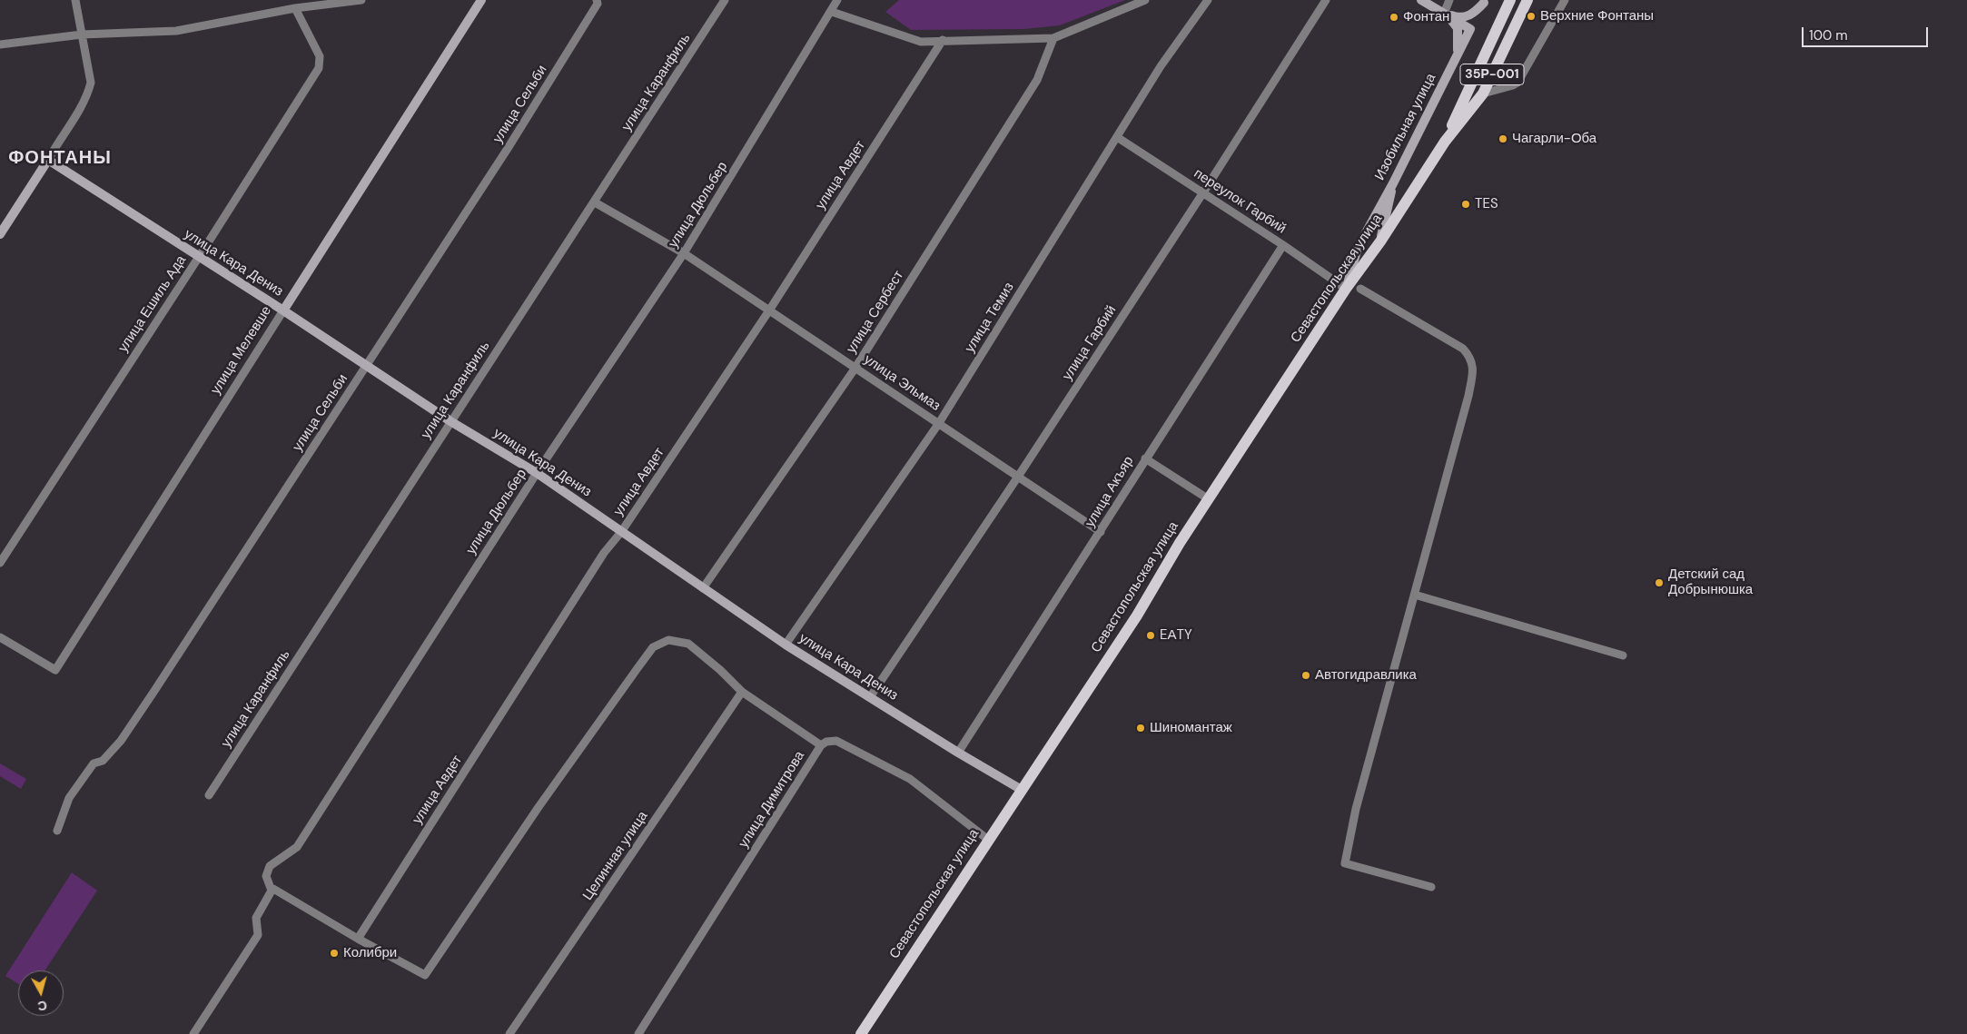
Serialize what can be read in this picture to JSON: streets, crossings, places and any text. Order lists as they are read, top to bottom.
{
  "streets": {
    "main road": [
      "35Р-001",
      "Изобильная улица",
      "улица Кара Дениз",
      "Севастопольская улица",
      "улица Мелевше"
    ],
    "street": [
      "улица Каранфиль",
      "улица Сельби",
      "улица Авдет",
      "переулок Гарбий",
      "улица Дюльбер",
      "улица Ешиль Ада",
      "улица Сербест",
      "улица Темиз",
      "улица Гарбий",
      "улица Эльмаз",
      "улица Акъяр",
      "улица Димитрова",
      "Целинная улица"
    ]
  },
  "crossings": [
    ["35Р-001", "Севастопольская улица"],
    ["улица Каранфиль", "улица Кара Дениз"],
    ["улица Каранфиль", "улица Эльмаз"],
    ["улица Сельби", "улица Кара Дениз"],
    ["Изобильная улица", "переулок Гарбий"],
    ["Изобильная улица", "Севастопольская улица"],
    ["улица Авдет", "улица Кара Дениз"],
    ["улица Авдет", "улица Эльмаз"],
    ["переулок Гарбий", "Севастопольская улица"],
    ["переулок Гарбий", "улица Темиз"],
    ["переулок Гарбий", "улица Гарбий"],
    ["переулок Гарбий", "улица Акъяр"],
    ["улица Дюльбер", "улица Кара Дениз"],
    ["улица Дюльбер", "улица Эльмаз"],
    ["улица Кара Дениз", "Севастопольская улица"],
    ["улица Кара Дениз", "улица Ешиль Ада"],
    ["улица Кара Дениз", "улица Сербест"],
    ["улица Кара Дениз", "улица Темиз"],
    ["улица Кара Дениз", "улица Гарбий"],
    ["улица Кара Дениз", "улица Мелевше"],
    ["улица Кара Дениз", "улица Акъяр"],
    ["Севастопольская улица", "улица Димитрова"],
    ["улица Сербест", "улица Эльмаз"],
    ["улица Темиз", "улица Эльмаз"],
    ["улица Гарбий", "улица Эльмаз"],
    ["улица Эльмаз", "улица Акъяр"]
  ],
  "districts": ["ФОНТАНЫ"],
  "places": [
    "Верхние Фонтаны",
    "Фонтан",
    "Чагарли-Оба",
    "TES",
    "Детский сад Добрынюшка",
    "EАTY",
    "Автогидравлика",
    "Шиномантаж",
    "Колибри"
  ],
  "scale_bar": "100 m",
  "north": "bottom"
}
